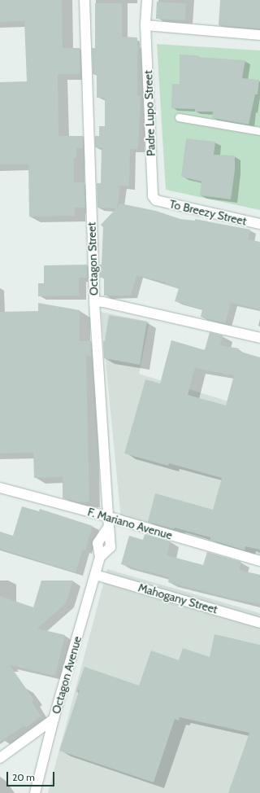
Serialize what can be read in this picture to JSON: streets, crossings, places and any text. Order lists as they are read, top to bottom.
{
  "streets": {
    "street": [
      "Padre Lupo Street",
      "To Breezy Street",
      "Octagon Street",
      "F. Mariano Avenue",
      "Mahogany Street",
      "Octagon Avenue"
    ]
  },
  "crossings": [
    ["Padre Lupo Street", "To Breezy Street"],
    ["Octagon Street", "F. Mariano Avenue"],
    ["Octagon Street", "Octagon Avenue"],
    ["F. Mariano Avenue", "Octagon Avenue"],
    ["Mahogany Street", "Octagon Avenue"]
  ],
  "scale_bar": "20 m"
}
